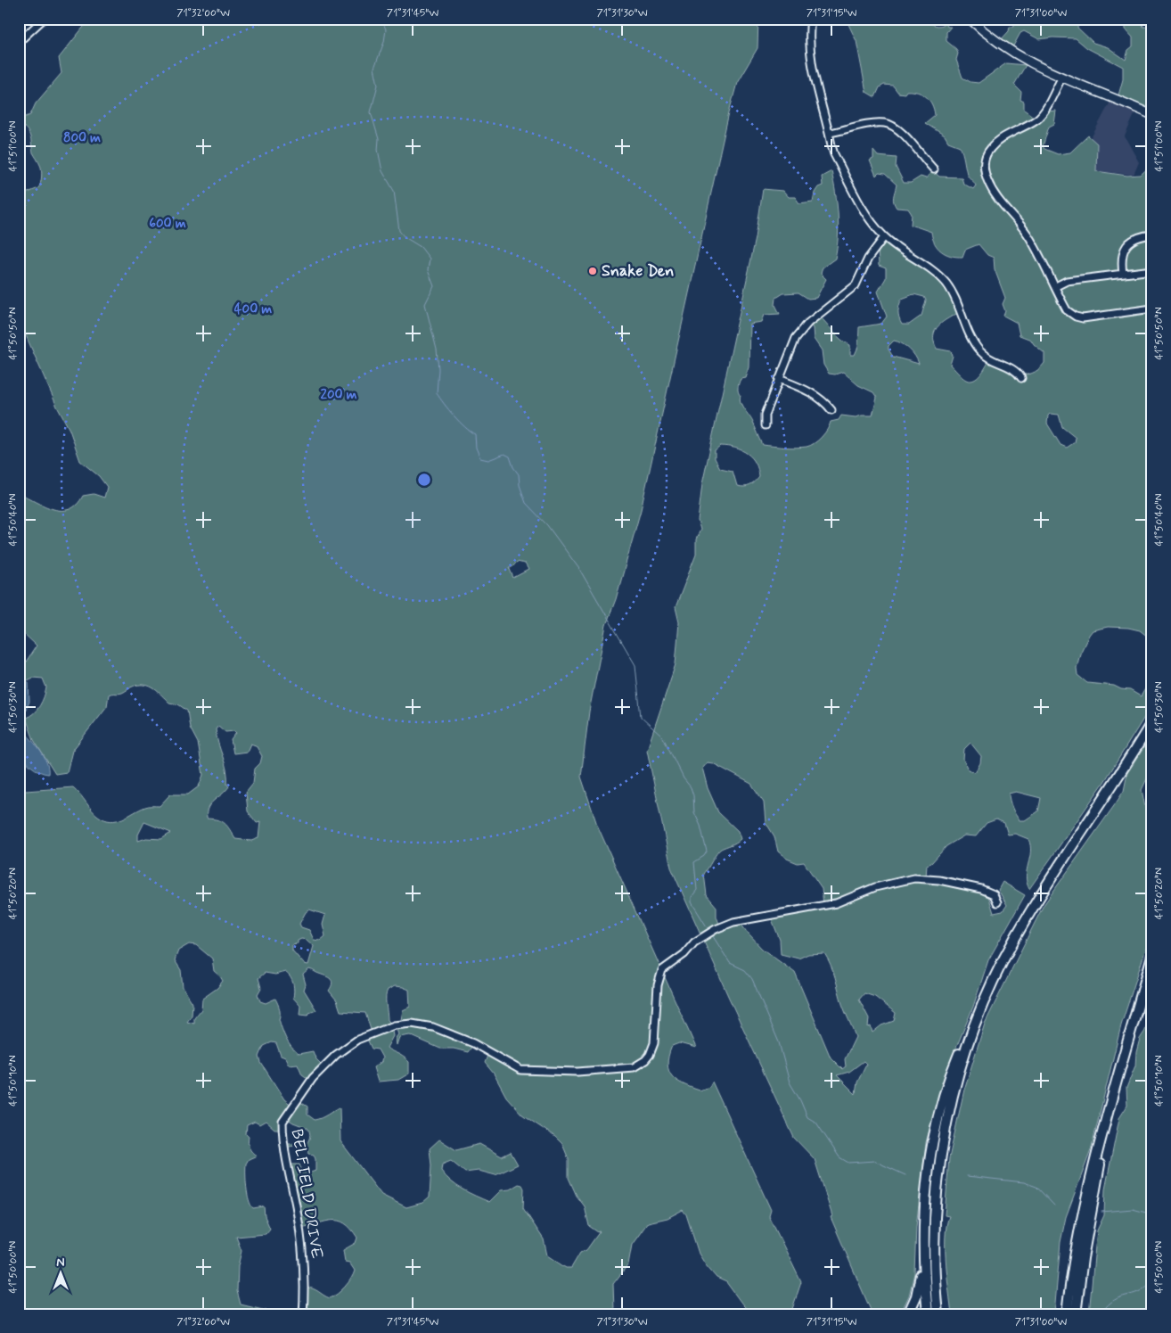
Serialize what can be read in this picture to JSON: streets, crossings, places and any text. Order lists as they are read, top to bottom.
{
  "streets": {
    "street": ["BELFIELD DRIVE"]
  },
  "places": ["Snake Den"],
  "north": "top",
  "coordinates": [
    "71°32'00\"W",
    "71°31'45\"W",
    "71°31'30\"W",
    "71°31'15\"W",
    "71°31'00\"W",
    "41°51'00\"N",
    "41°50'50\"N",
    "41°50'40\"N",
    "41°50'30\"N",
    "41°50'20\"N",
    "41°50'10\"N",
    "41°50'00\"N"
  ],
  "rings": [
    "800 m",
    "600 m",
    "400 m",
    "200 m"
  ]
}
